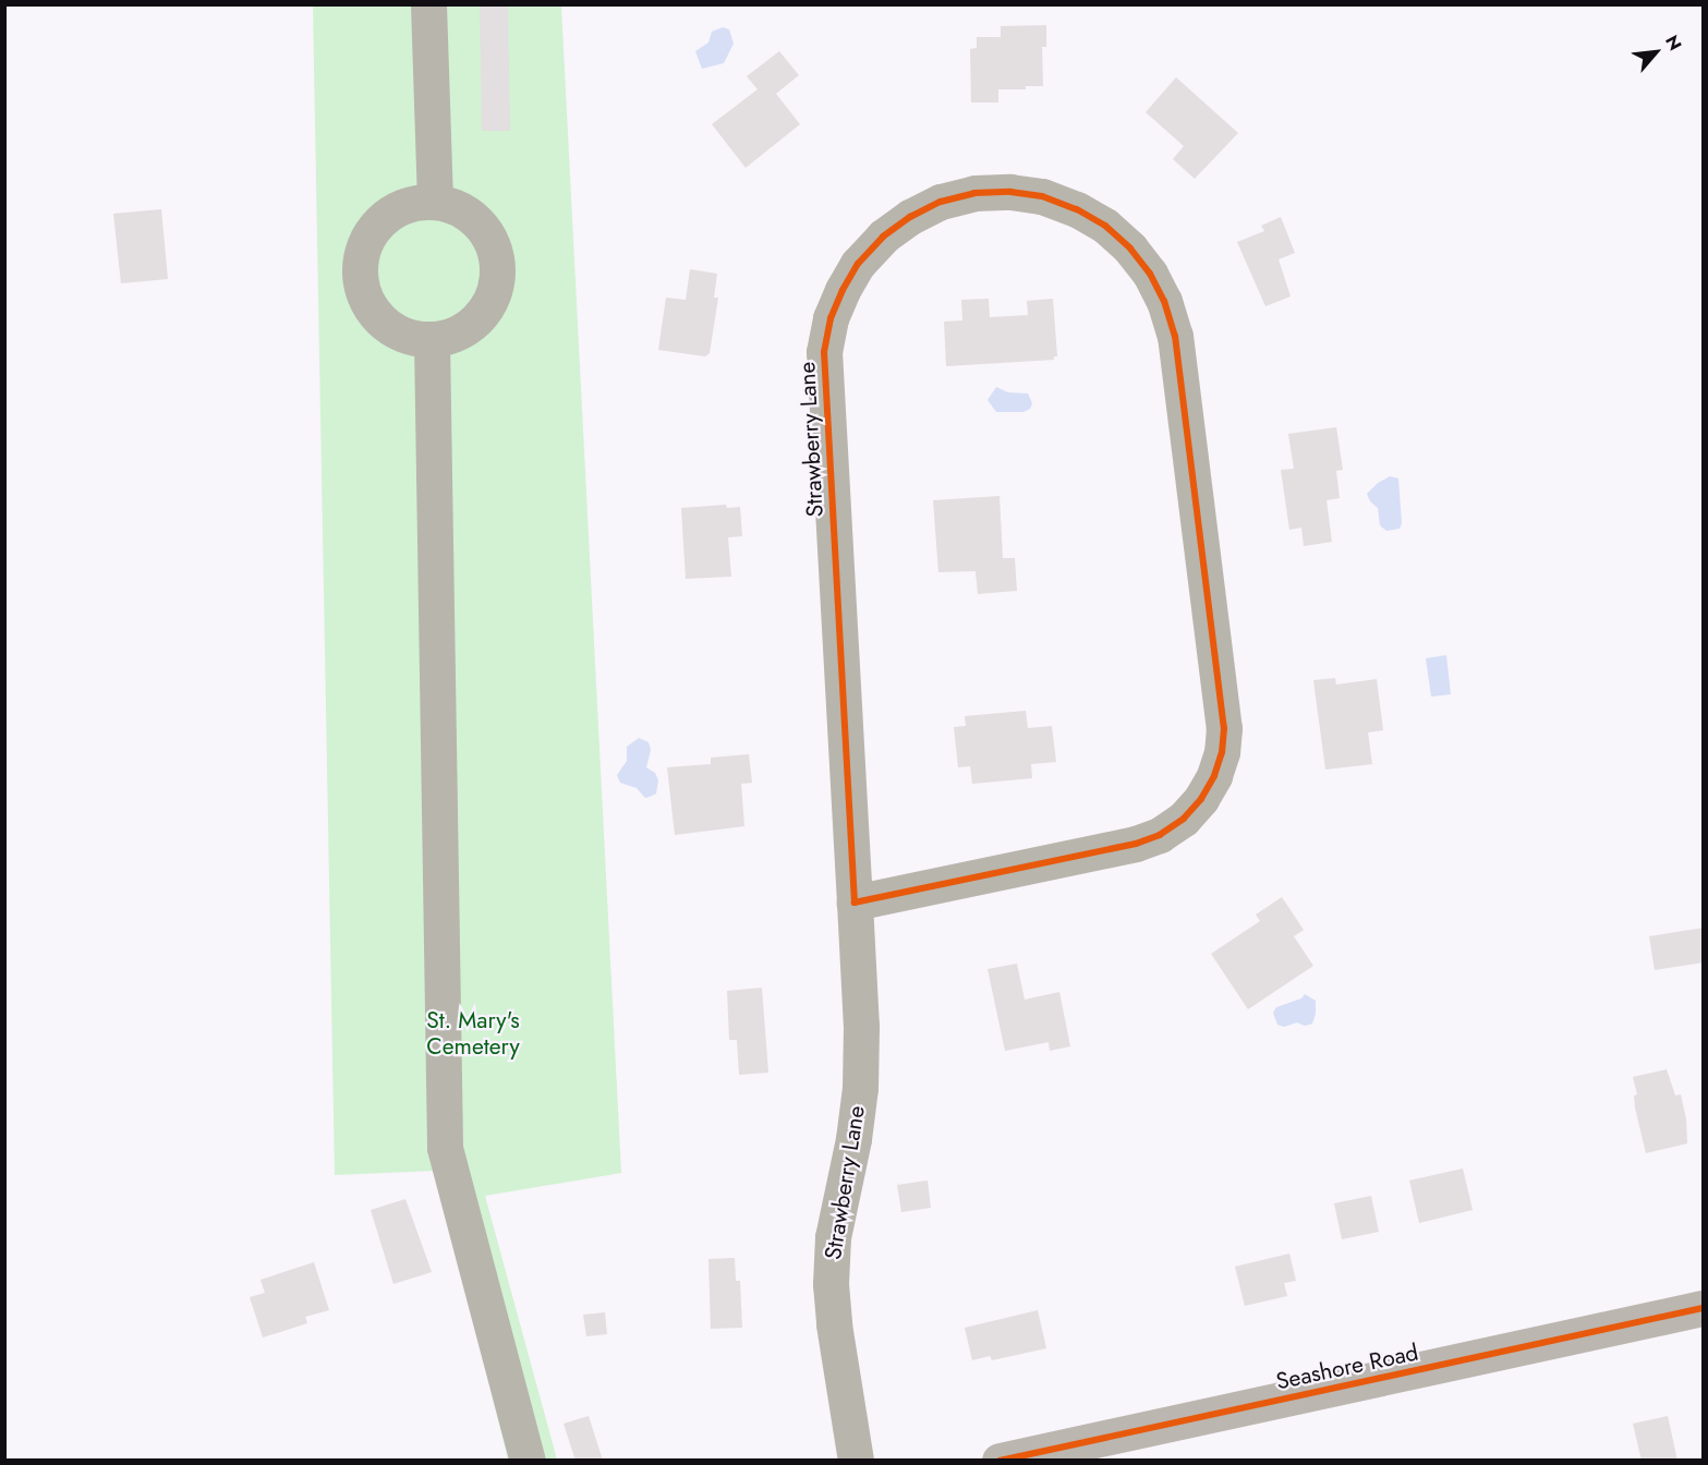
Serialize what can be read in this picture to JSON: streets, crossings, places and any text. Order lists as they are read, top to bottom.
{
  "streets": {
    "main road": ["Seashore Road"],
    "street": ["Strawberry Lane"]
  },
  "parks": ["St. Mary's Cemetery"],
  "north": "top right"
}
